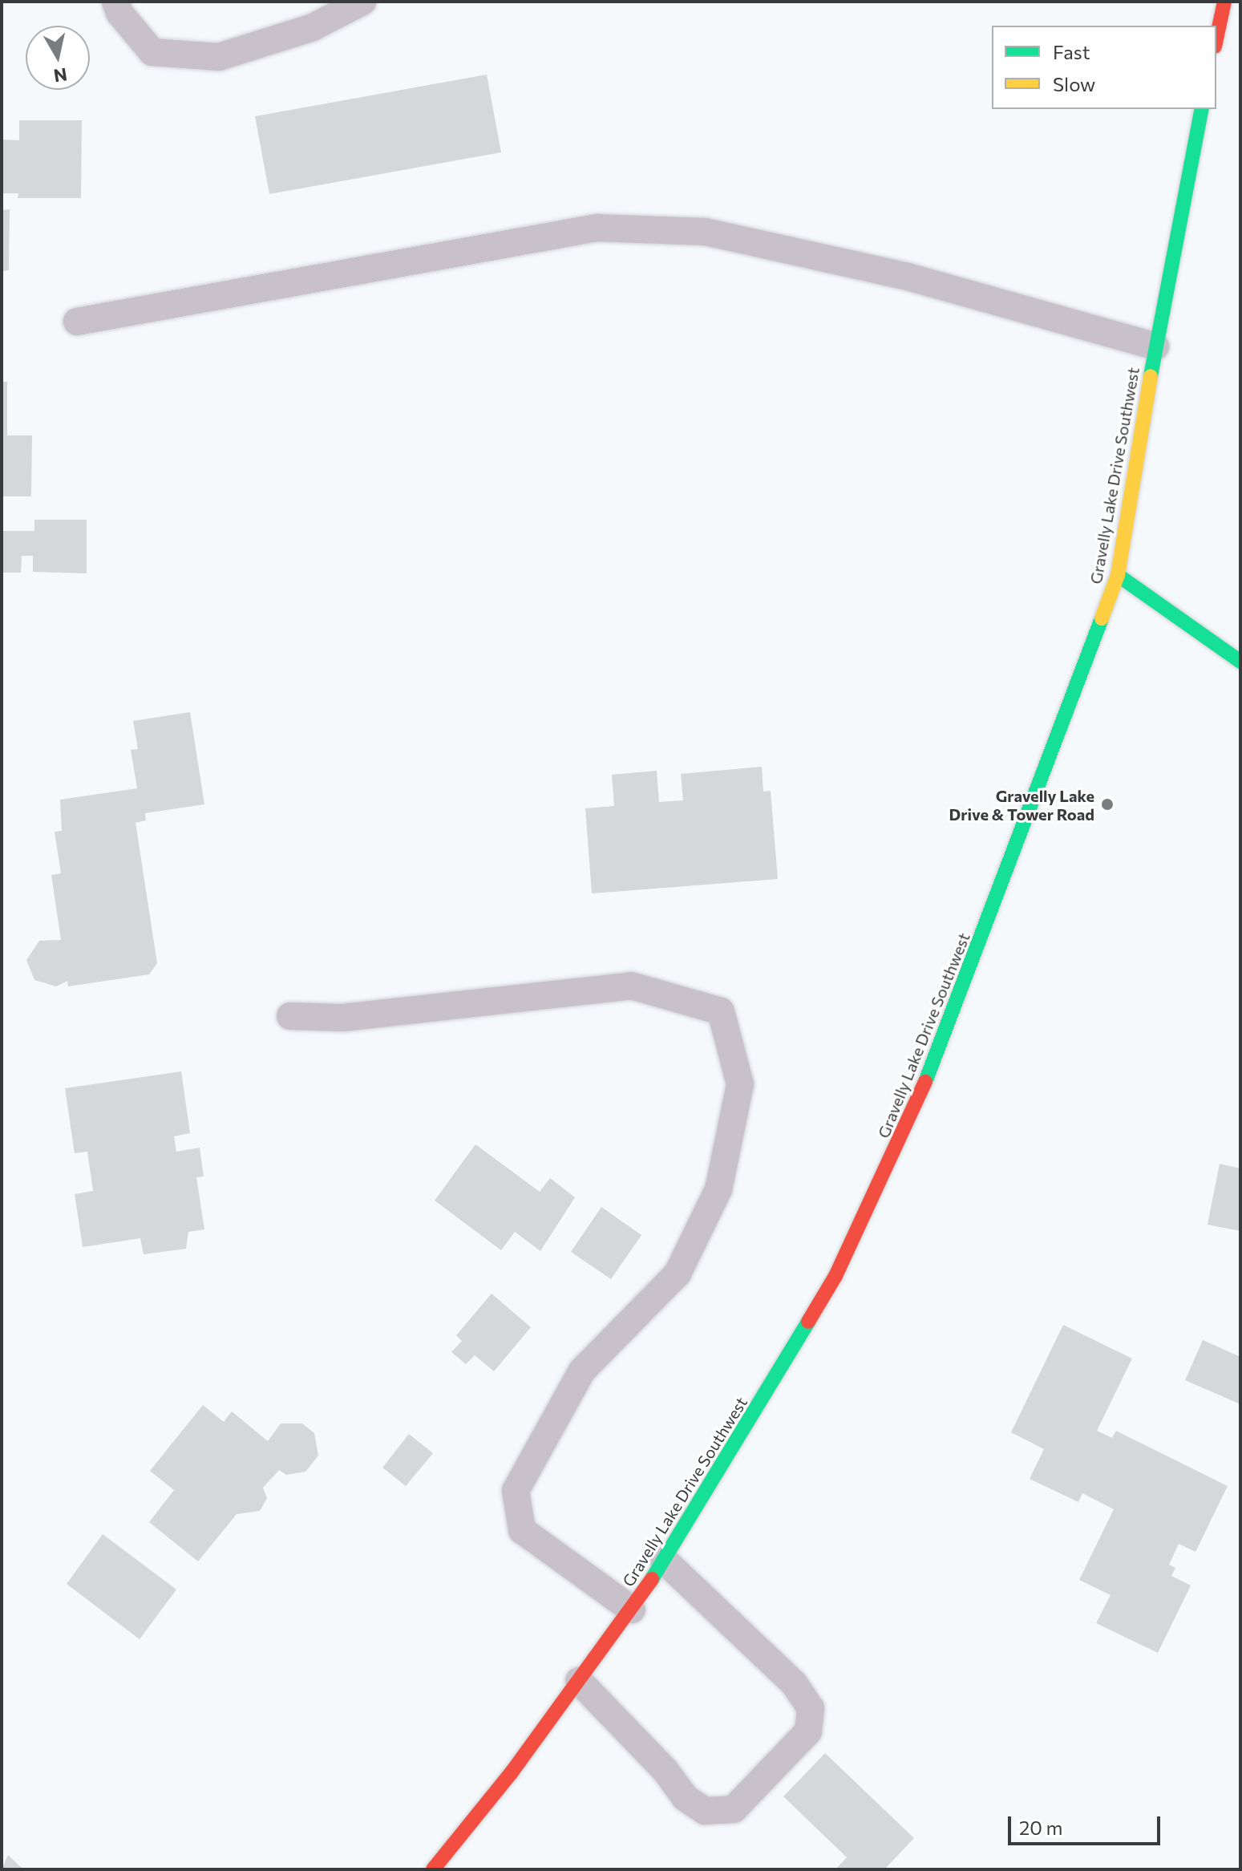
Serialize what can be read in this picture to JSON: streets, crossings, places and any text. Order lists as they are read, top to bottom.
{
  "streets": {
    "main road": ["Gravelly Lake Drive Southwest"]
  },
  "places": ["Gravelly Lake Drive & Tower Road"],
  "legend": ["Fast", "Slow"],
  "scale_bar": "20 m",
  "north": "bottom"
}
